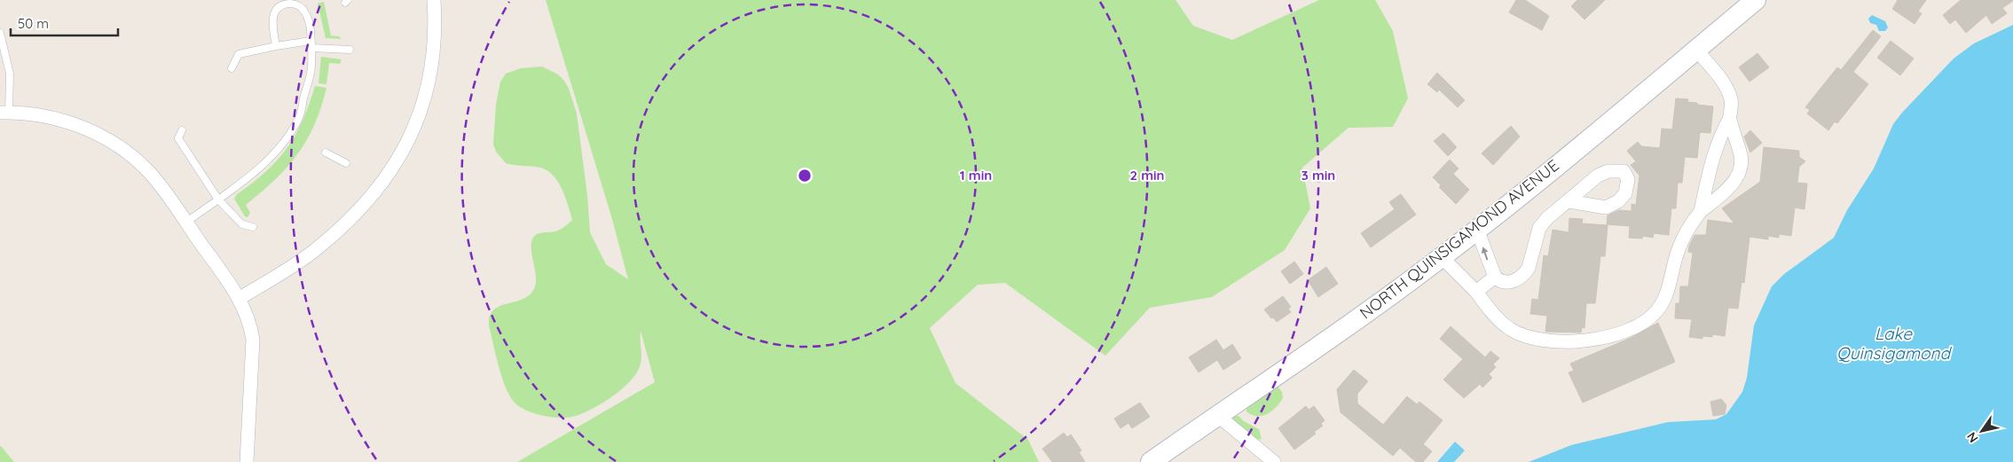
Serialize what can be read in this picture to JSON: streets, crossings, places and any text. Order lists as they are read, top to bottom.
{
  "streets": {
    "main road": ["NORTH QUINSIGAMOND AVENUE"]
  },
  "water": ["Lake Quinsigamond"],
  "scale_bar": "50 m",
  "north": "bottom left",
  "rings": ["1 min", "2 min", "3 min"]
}
